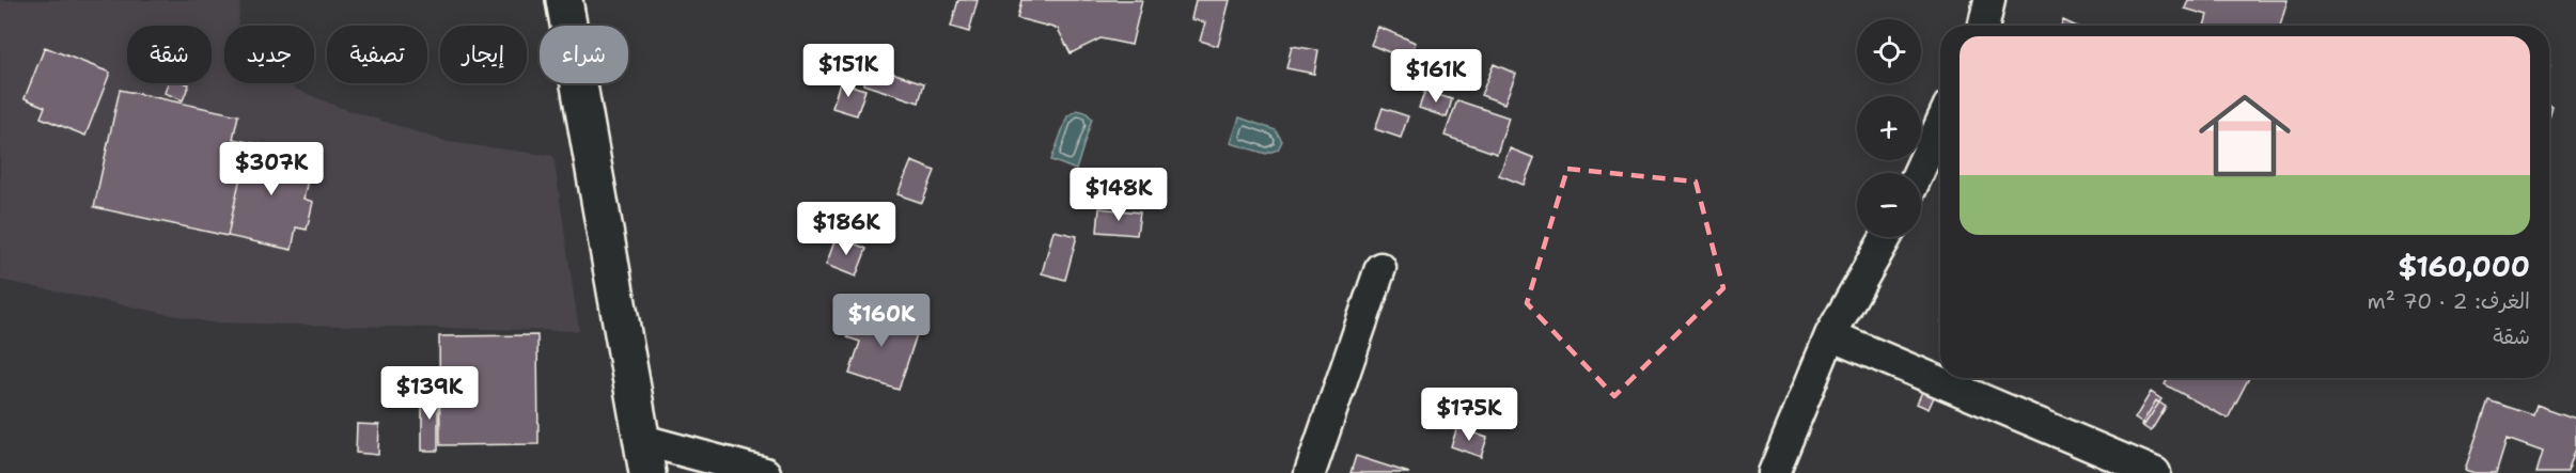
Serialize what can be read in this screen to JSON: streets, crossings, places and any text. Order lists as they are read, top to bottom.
{
  "page": {
    "map_buttons": ["+", "−"],
    "chip": [
      "شراء",
      "إيجار",
      "تصفية",
      "جديد",
      "شقة"
    ],
    "list": [
      {
        "name": "$160,000",
        "note": "الغرف: 2 · 70 m² · شقة"
      }
    ],
    "price": [
      "$151K",
      "$161K",
      "$307K",
      "$148K",
      "$186K",
      "$160K",
      "$139K",
      "$175K"
    ]
  }
}
